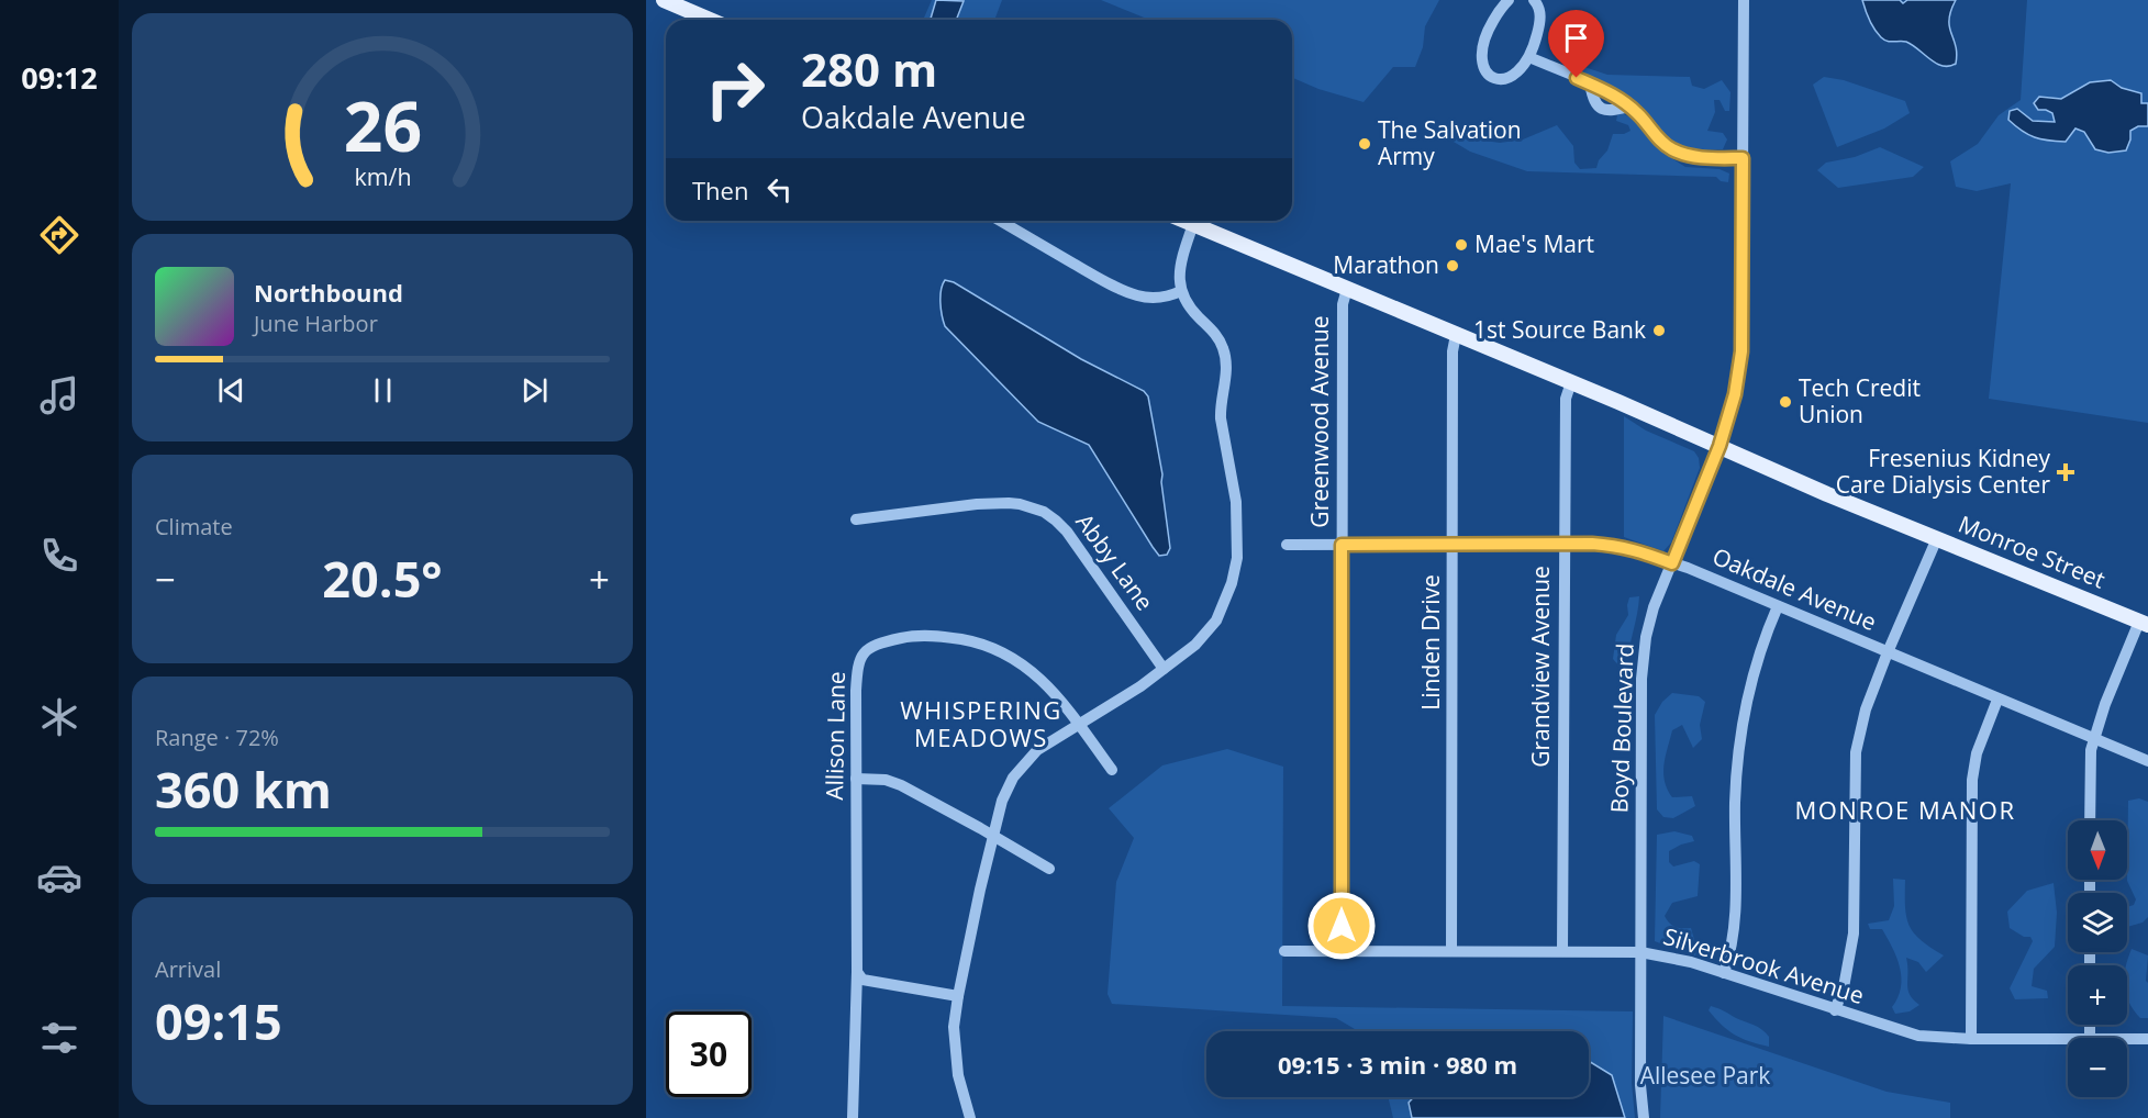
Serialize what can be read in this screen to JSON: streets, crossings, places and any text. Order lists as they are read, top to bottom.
{
  "streets": {
    "main road": ["Monroe Street"],
    "street": [
      "Greenwood Avenue",
      "Abby Lane",
      "Oakdale Avenue",
      "Linden Drive",
      "Grandview Avenue",
      "Boyd Boulevard",
      "Allison Lane",
      "Silverbrook Avenue"
    ]
  },
  "crossings": [
    ["Greenwood Avenue", "Monroe Street"],
    ["Greenwood Avenue", "Oakdale Avenue"],
    ["Greenwood Avenue", "Silverbrook Avenue"],
    ["Monroe Street", "Linden Drive"],
    ["Monroe Street", "Grandview Avenue"],
    ["Monroe Street", "Boyd Boulevard"],
    ["Oakdale Avenue", "Linden Drive"],
    ["Oakdale Avenue", "Grandview Avenue"],
    ["Oakdale Avenue", "Boyd Boulevard"],
    ["Linden Drive", "Silverbrook Avenue"],
    ["Grandview Avenue", "Silverbrook Avenue"],
    ["Boyd Boulevard", "Silverbrook Avenue"]
  ],
  "districts": ["WHISPERING MEADOWS", "MONROE MANOR"],
  "parks": ["Allesee Park"],
  "places": {
    "other": [
      "The Salvation Army",
      "Mae's Mart",
      "Marathon",
      "1st Source Bank",
      "Tech Credit Union"
    ],
    "health": ["Fresenius Kidney Care Dialysis Center"]
  },
  "north": "bottom",
  "page": {
    "tabs": "09:12",
    "turn": ["280 m", "Oakdale Avenue"],
    "then": "Then",
    "song": ["Northbound", "June Harbor"],
    "tile": [
      "Climate",
      ["Range · 72%", "360 km"],
      ["Arrival", "09:15"]
    ],
    "heat": ["−", "20.5°", "+"],
    "map_buttons": ["+", "−"],
    "limit": "30",
    "trip": "09:15 · 3 min · 980 m",
    "gauge": ["26", "km/h"]
  }
}
